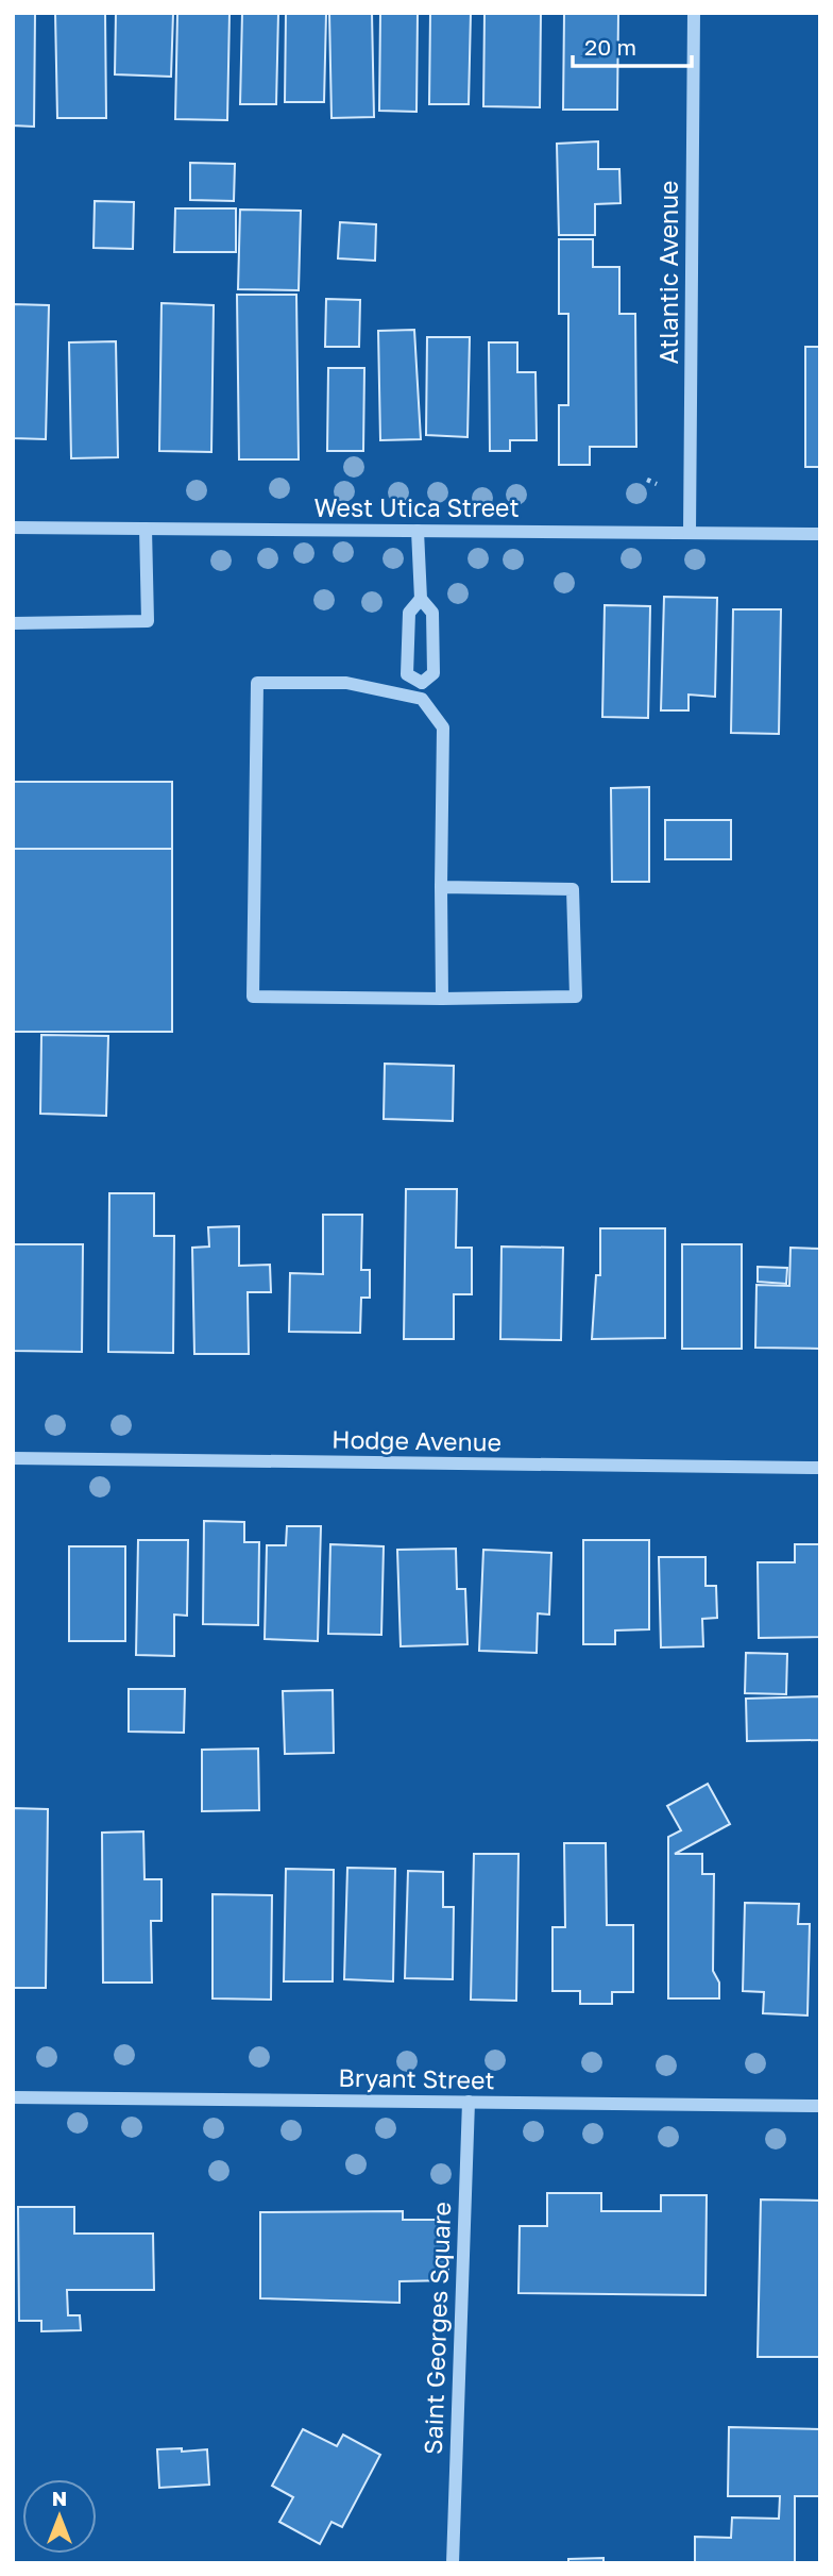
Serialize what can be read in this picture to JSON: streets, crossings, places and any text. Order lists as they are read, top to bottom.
{
  "streets": {
    "street": [
      "Atlantic Avenue",
      "West Utica Street",
      "Hodge Avenue",
      "Bryant Street",
      "Saint Georges Square"
    ]
  },
  "crossings": [
    ["Atlantic Avenue", "West Utica Street"],
    ["Bryant Street", "Saint Georges Square"]
  ],
  "scale_bar": "20 m",
  "north": "top"
}
